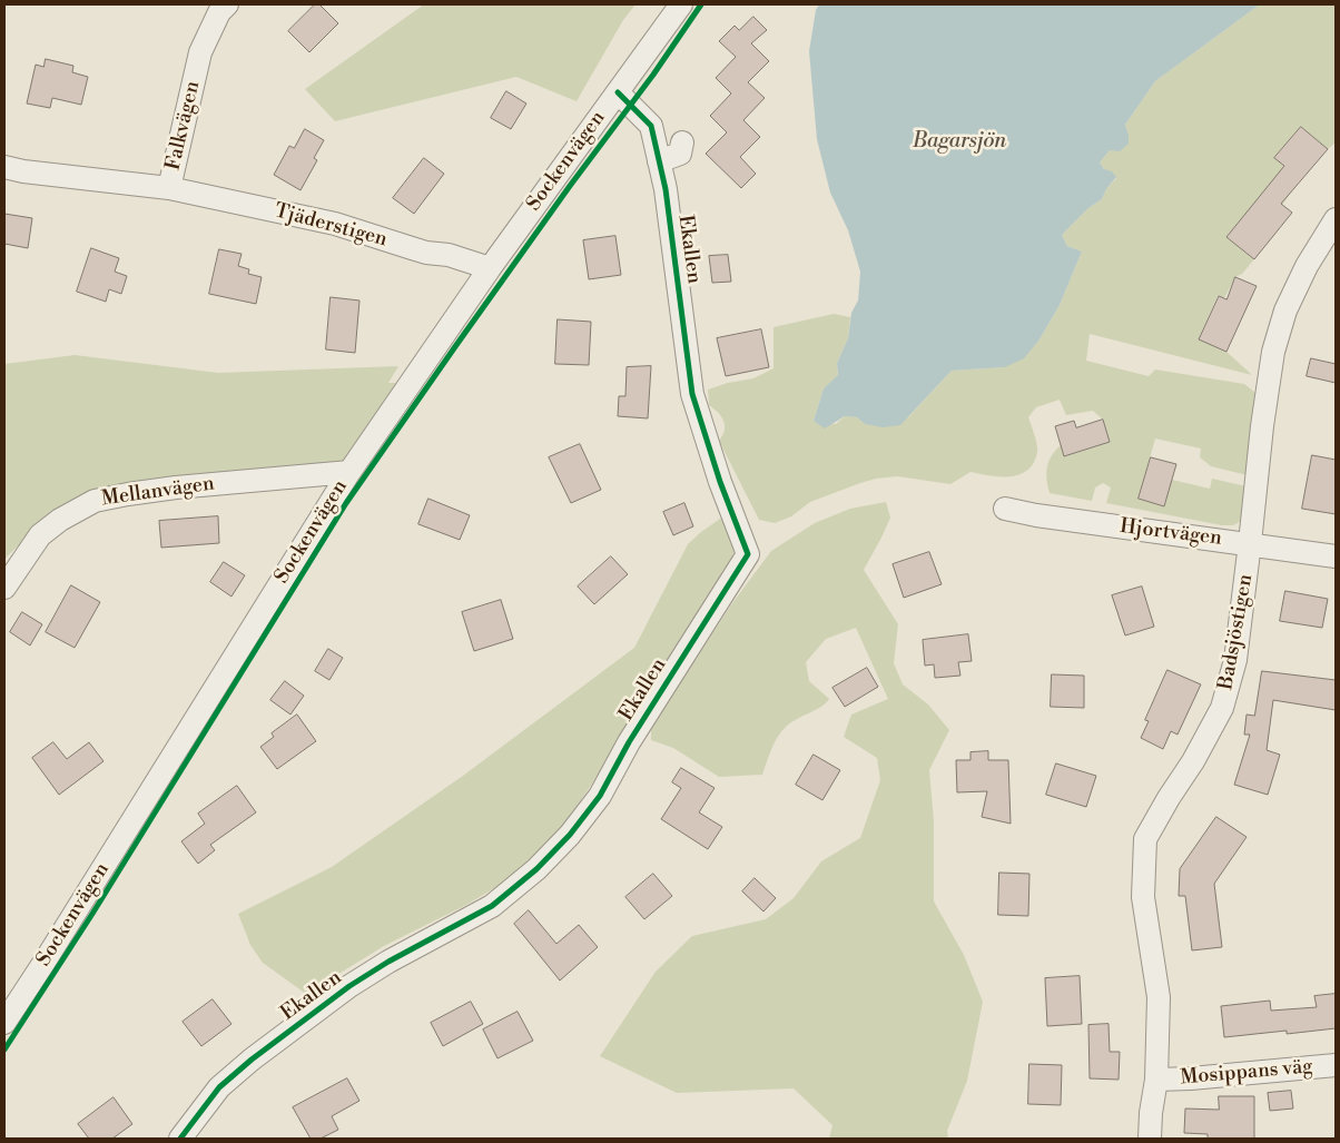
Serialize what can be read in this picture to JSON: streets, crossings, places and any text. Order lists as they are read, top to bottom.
{
  "streets": {
    "street": [
      "Falkvägen",
      "Sockenvägen",
      "Tjäderstigen",
      "Ekallen",
      "Mellanvägen",
      "Hjortvägen",
      "Badsjöstigen",
      "Mosippans väg"
    ]
  },
  "crossings": [
    ["Falkvägen", "Tjäderstigen"],
    ["Sockenvägen", "Tjäderstigen"],
    ["Sockenvägen", "Ekallen"],
    ["Sockenvägen", "Mellanvägen"],
    ["Hjortvägen", "Badsjöstigen"],
    ["Badsjöstigen", "Mosippans väg"]
  ],
  "water": ["Bagarsjön"]
}
